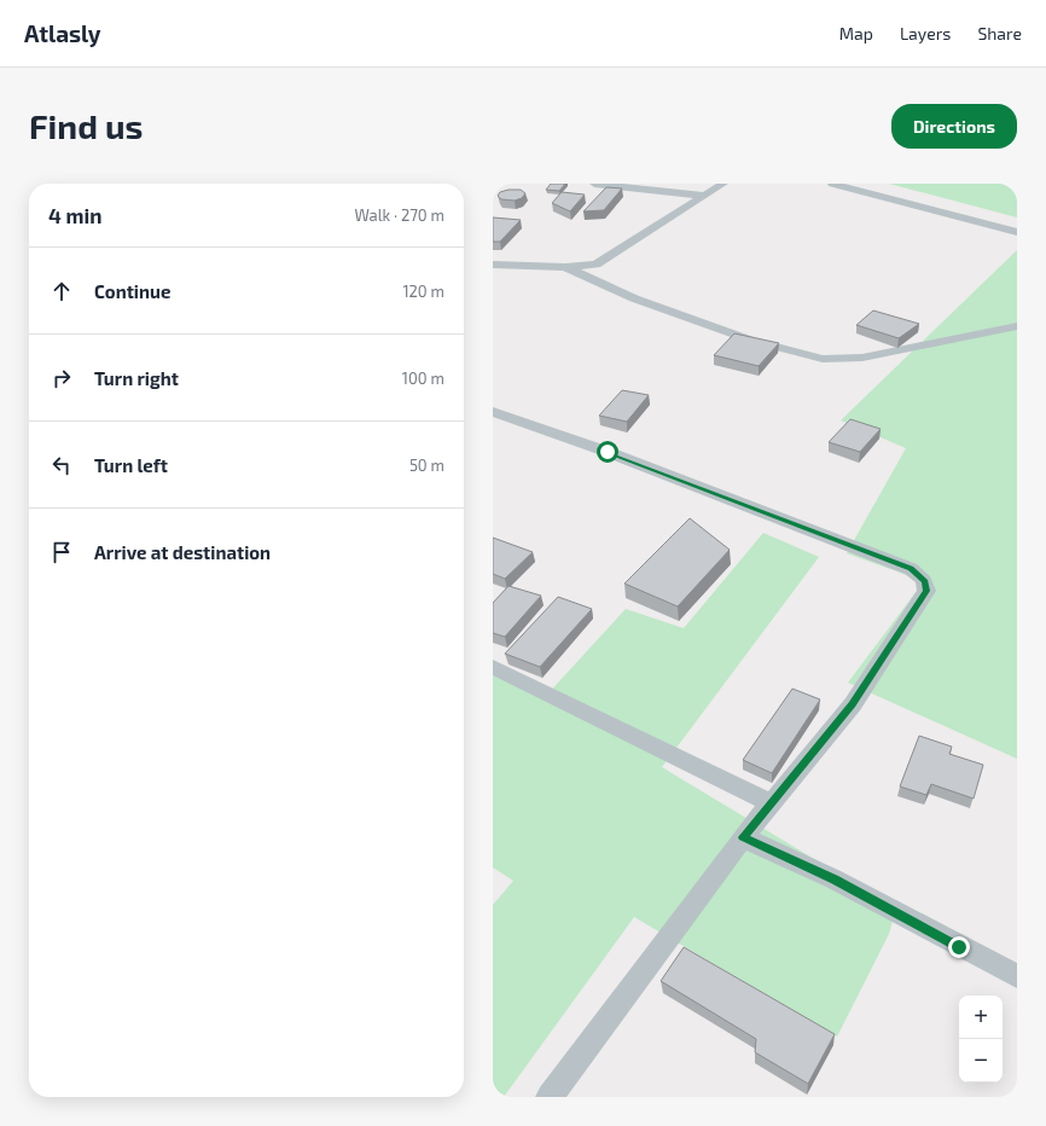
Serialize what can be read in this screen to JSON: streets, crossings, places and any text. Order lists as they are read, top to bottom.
{
  "page": {
    "header": "Atlasly",
    "nav": ["Map", "Layers", "Share"],
    "buttons": "Directions",
    "title": "Find us",
    "heading": ["4 min", "Walk · 270 m"],
    "list": [
      ["Continue", "120 m"],
      ["Turn right", "100 m"],
      ["Turn left", "50 m"],
      "Arrive at destination"
    ],
    "map_buttons": ["+", "−"]
  }
}
